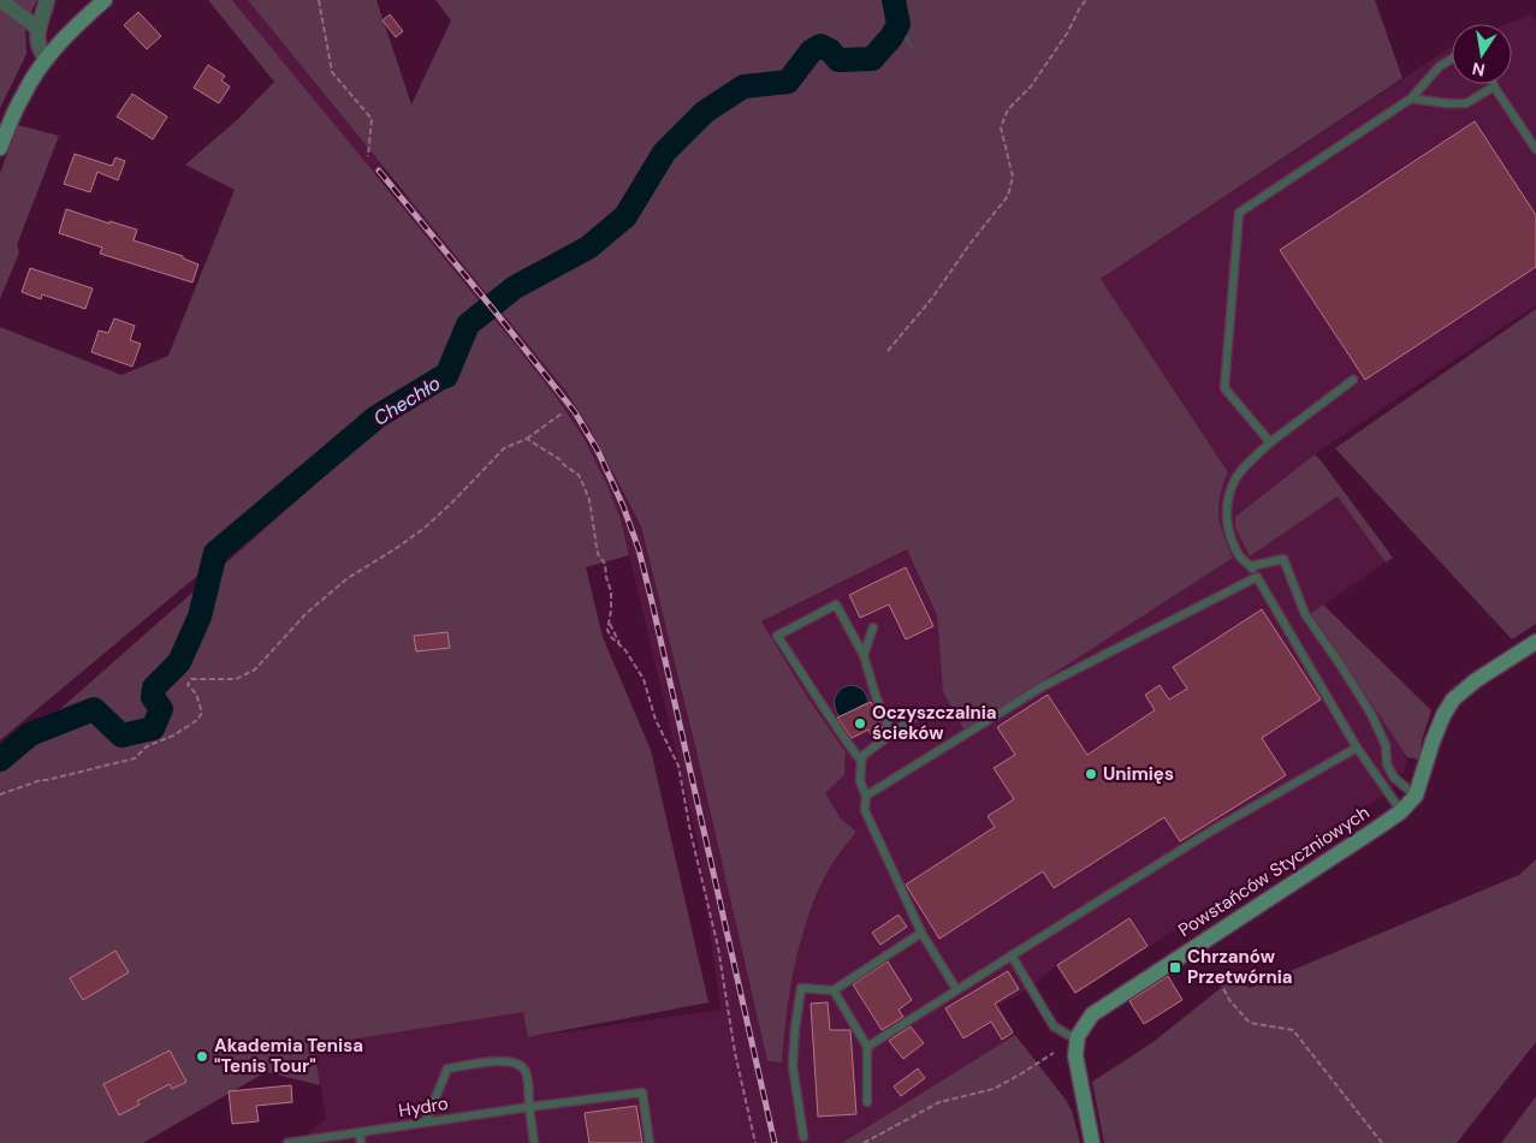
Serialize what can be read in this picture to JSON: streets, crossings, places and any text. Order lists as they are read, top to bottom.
{
  "streets": {
    "street": ["Powstańców Styczniowych"],
    "lane": ["Hydro"]
  },
  "water": ["Chechło"],
  "places": {
    "other": ["Oczyszczalnia ścieków", "Unimięs", "Akademia Tenisa \"Tenis Tour\""],
    "transit": ["Chrzanów Przetwórnia"]
  },
  "north": "bottom"
}
